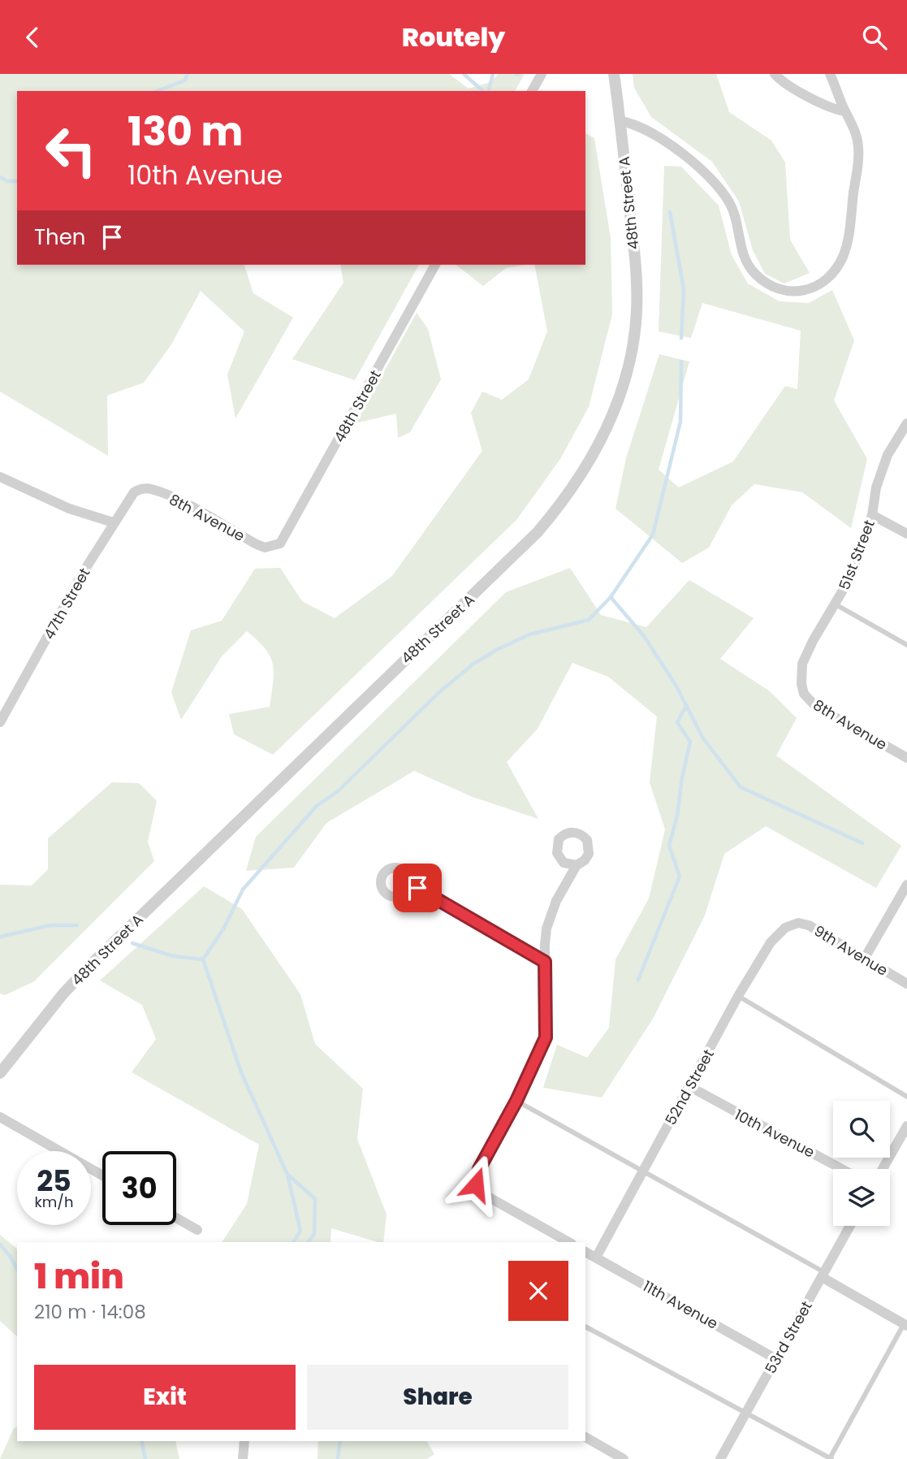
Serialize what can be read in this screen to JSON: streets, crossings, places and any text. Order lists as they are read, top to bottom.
{
  "streets": {
    "street": [
      "48th Street A",
      "48th Street",
      "8th Avenue",
      "51st Street",
      "47th Street",
      "9th Avenue",
      "52nd Street",
      "10th Avenue",
      "11th Avenue",
      "53rd Street"
    ]
  },
  "crossings": [
    ["48th Street", "8th Avenue"],
    ["8th Avenue", "51st Street"],
    ["8th Avenue", "47th Street"],
    ["9th Avenue", "52nd Street"],
    ["52nd Street", "10th Avenue"],
    ["52nd Street", "11th Avenue"],
    ["11th Avenue", "53rd Street"]
  ],
  "page": {
    "header": "Routely",
    "turn": ["130 m", "10th Avenue"],
    "then": "Then",
    "speed": "25 km/h",
    "limit": "30",
    "heading": ["1 min", "210 m · 14:08"],
    "buttons": ["Exit", "Share"]
  }
}
